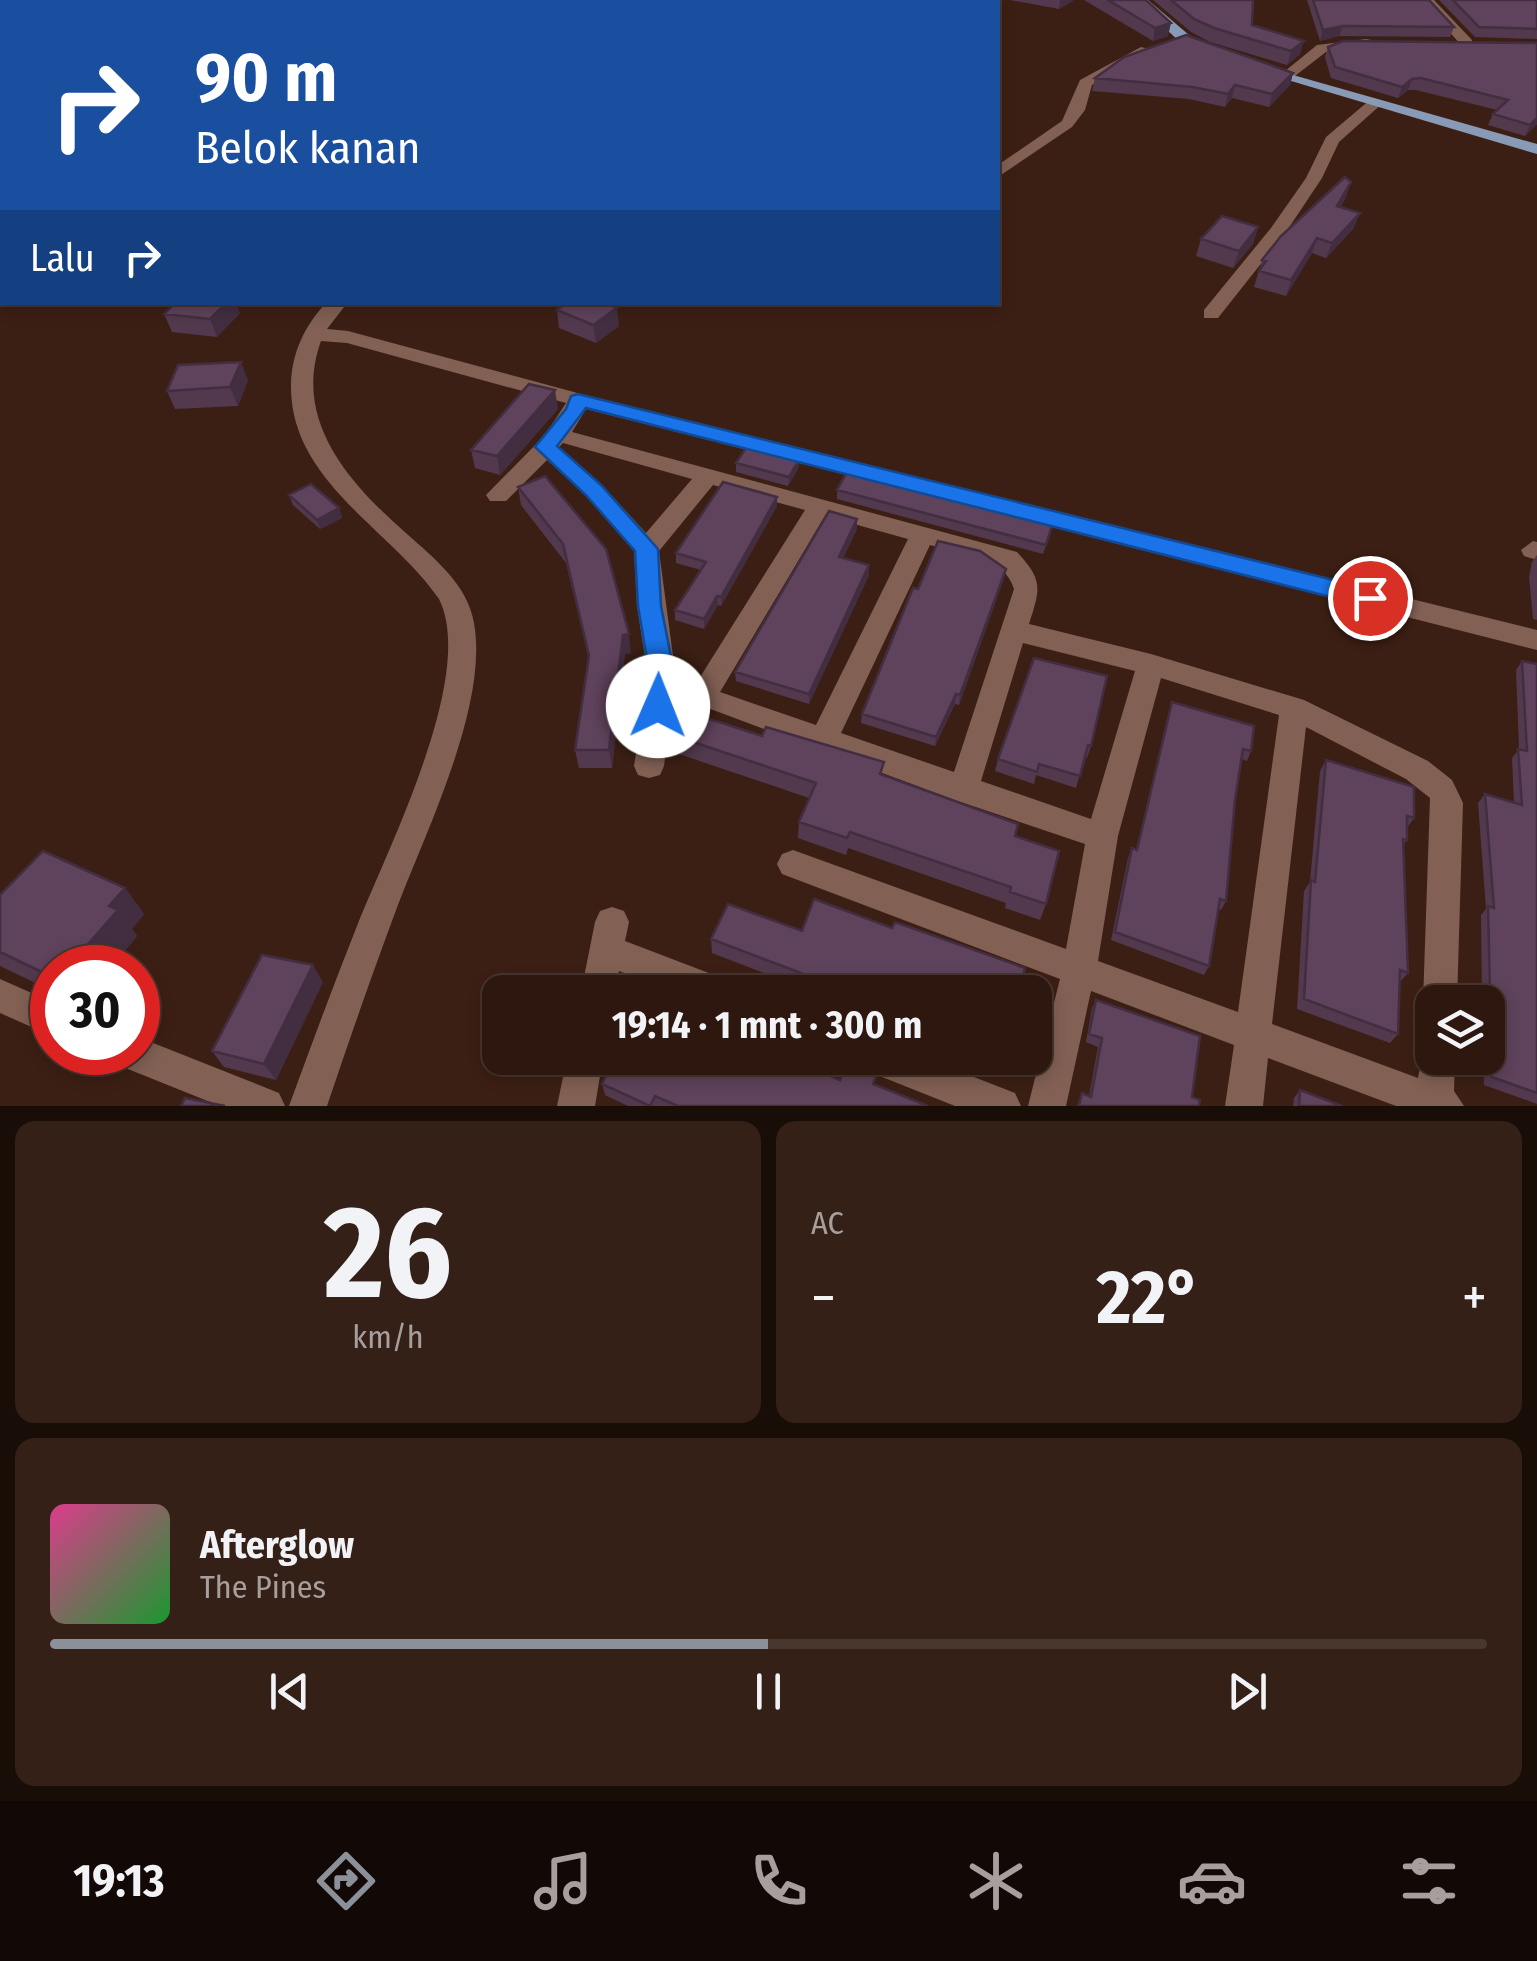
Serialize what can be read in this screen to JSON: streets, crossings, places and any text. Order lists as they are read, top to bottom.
{
  "page": {
    "turn": ["90 m", "Belok kanan"],
    "then": "Lalu",
    "limit": "30",
    "trip": "19:14 · 1 mnt · 300 m",
    "tile": [
      ["26", "km/h"],
      "AC"
    ],
    "heat": ["−", "22°", "+"],
    "song": ["Afterglow", "The Pines"],
    "tabs": "19:13"
  }
}
